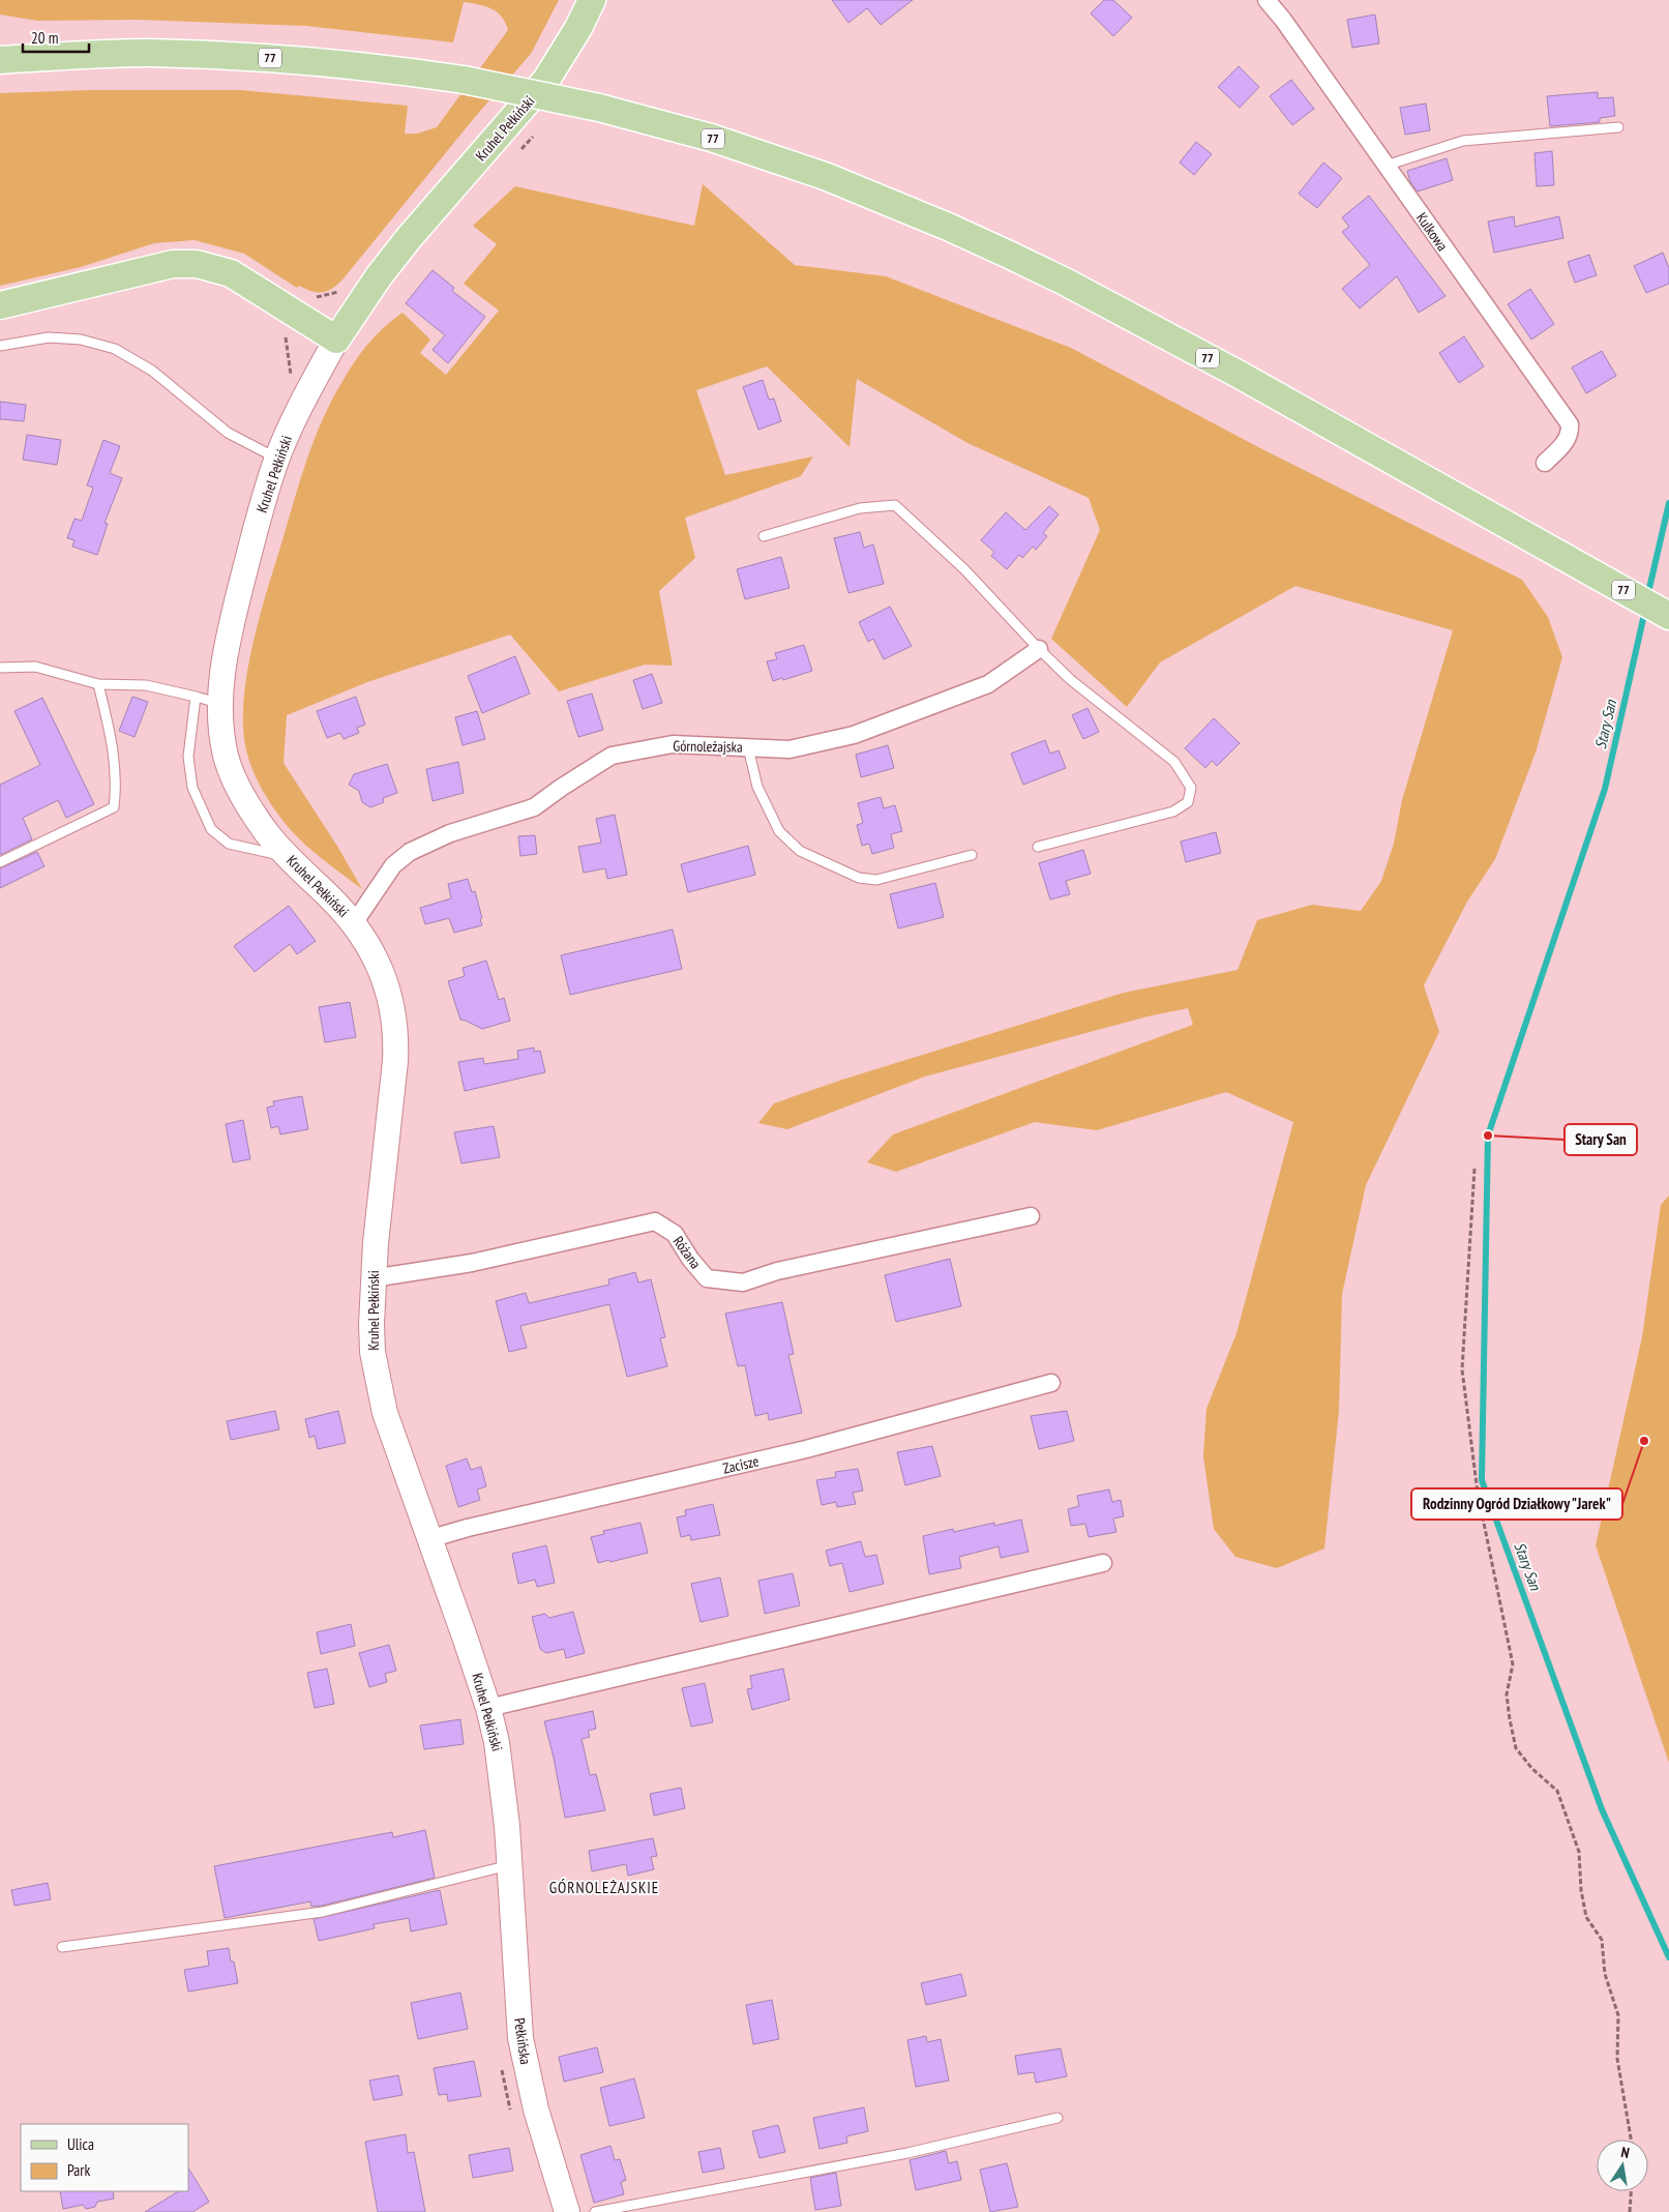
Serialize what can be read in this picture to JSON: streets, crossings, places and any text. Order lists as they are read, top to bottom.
{
  "streets": {
    "main road": ["77", "Kruhel Pełkiński"],
    "street": [
      "Kulkowa",
      "Górnoleżajska",
      "Różana",
      "Zacisze",
      "Pełkińska"
    ]
  },
  "crossings": [
    ["Kruhel Pełkiński", "Górnoleżajska"],
    ["Kruhel Pełkiński", "Różana"],
    ["Kruhel Pełkiński", "Zacisze"],
    ["Kruhel Pełkiński", "Pełkińska"]
  ],
  "districts": ["GÓRNOLEŻAJSKIE"],
  "water": ["Stary San"],
  "places": ["Stary San", "Rodzinny Ogród Działkowy \"Jarek\""],
  "legend": ["Ulica", "Park"],
  "scale_bar": "20 m",
  "north": "top"
}
